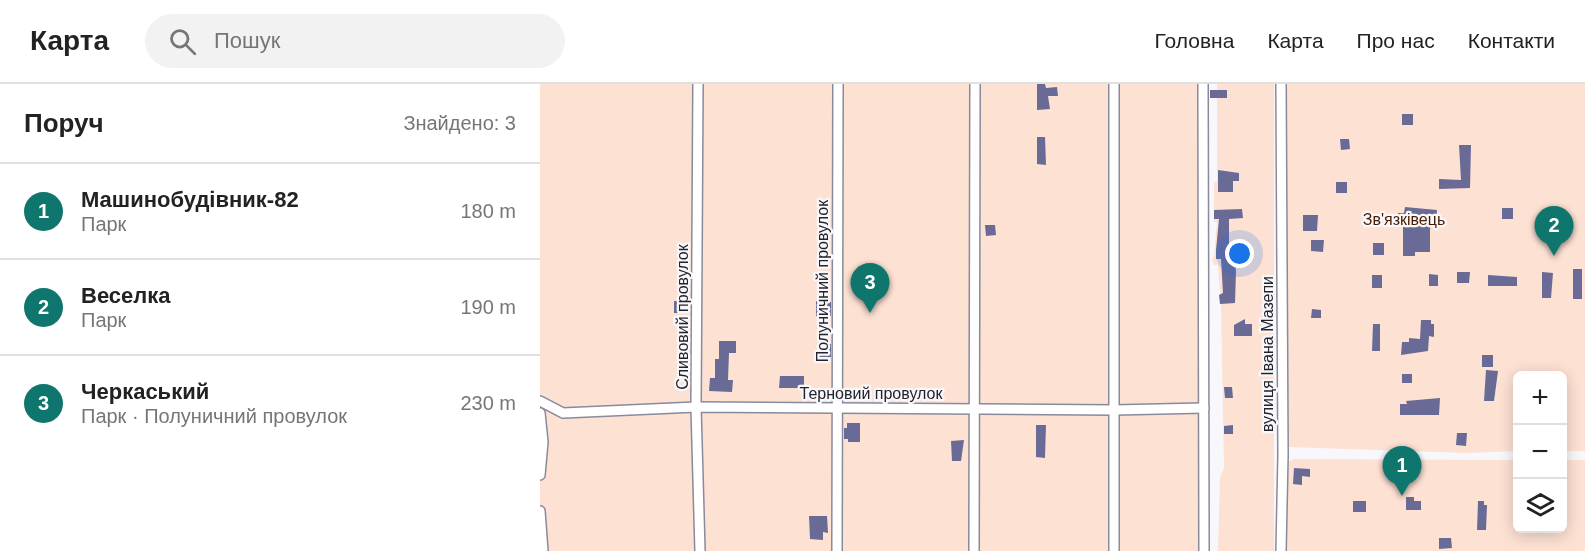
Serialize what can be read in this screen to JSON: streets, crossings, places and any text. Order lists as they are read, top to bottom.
{
  "streets": {
    "street": [
      "Полуничний провулок",
      "Сливовий провулок",
      "вулиця Івана Мазепи",
      "Терновий провулок"
    ]
  },
  "crossings": [
    ["Полуничний провулок", "Терновий провулок"],
    ["Сливовий провулок", "Терновий провулок"]
  ],
  "parks": ["Зв'язківець"],
  "page": {
    "header": "Карта",
    "search": "Пошук",
    "nav": [
      "Головна",
      "Карта",
      "Про нас",
      "Контакти"
    ],
    "heading": ["Поруч", "Знайдено: 3"],
    "list": [
      {
        "mark": "1",
        "name": "Машинобудівник-82",
        "note": "Парк",
        "value": "180 m"
      },
      {
        "mark": "2",
        "name": "Веселка",
        "note": "Парк",
        "value": "190 m"
      },
      {
        "mark": "3",
        "name": "Черкаський",
        "note": "Парк · Полуничний провулок",
        "value": "230 m"
      }
    ],
    "pins": ["2", "3", "1"],
    "map_buttons": ["+", "−"]
  }
}
